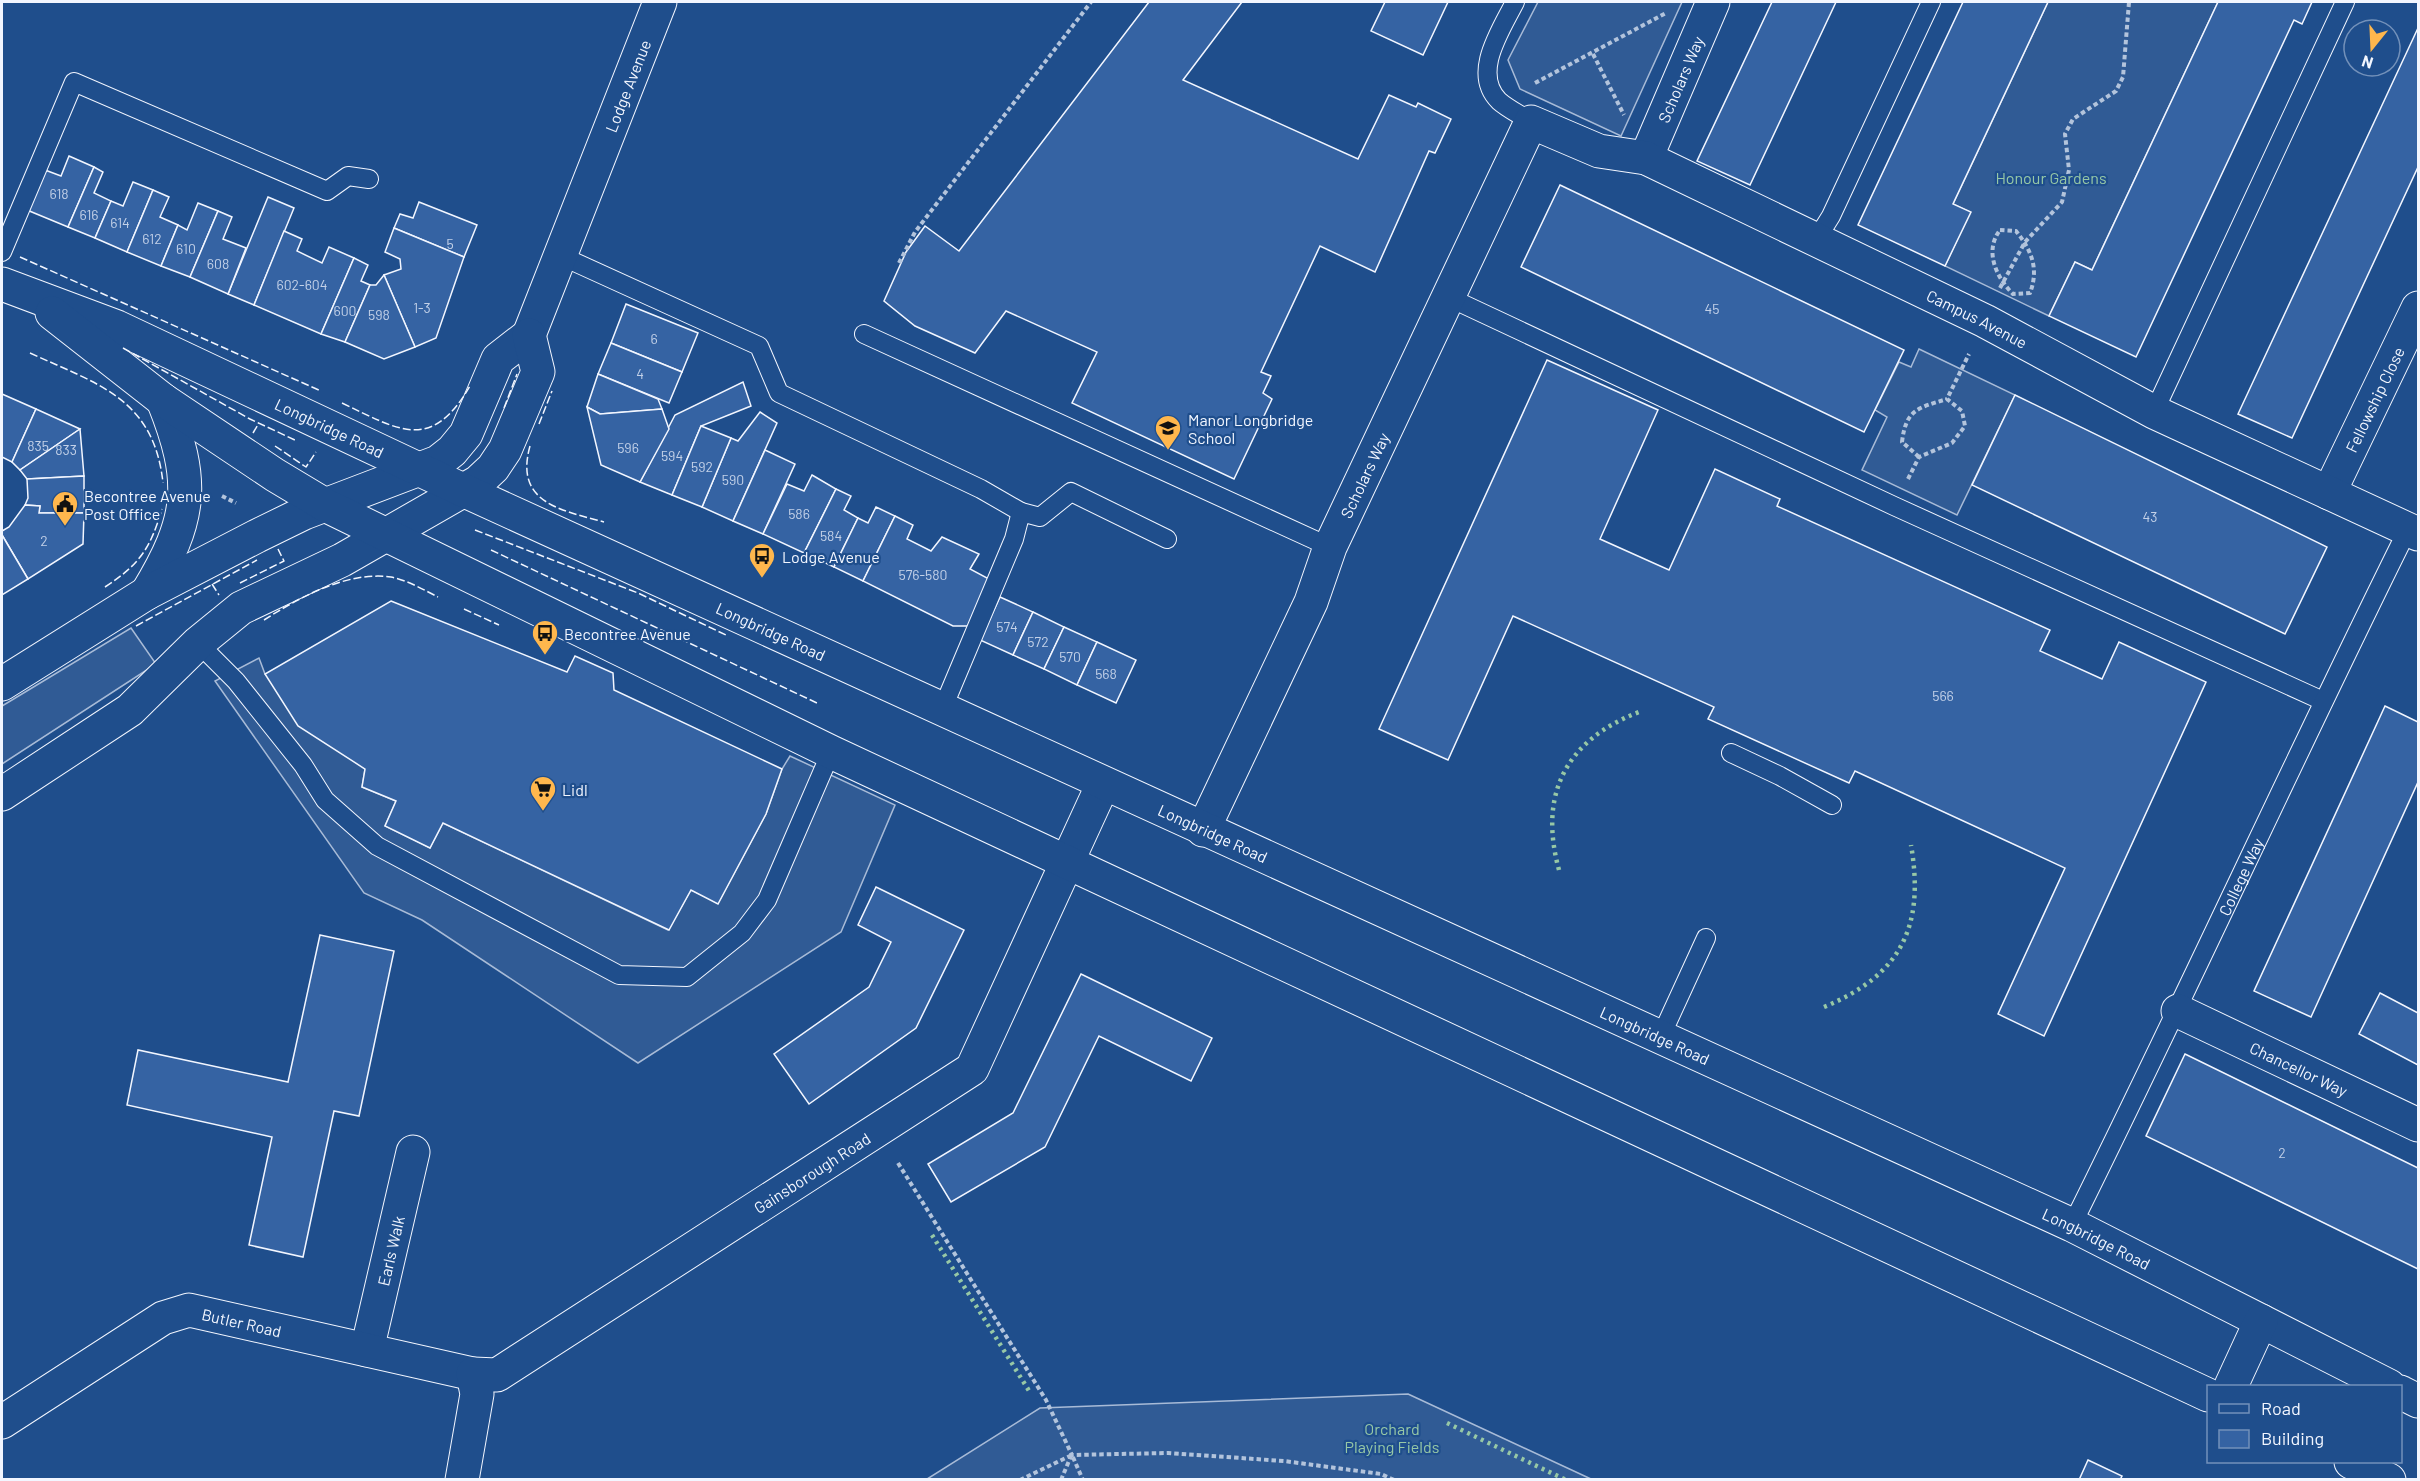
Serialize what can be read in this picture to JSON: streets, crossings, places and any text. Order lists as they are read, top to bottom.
{
  "streets": {
    "street": [
      "Scholars Way",
      "Lodge Avenue",
      "Campus Avenue",
      "Fellowship Close",
      "Longbridge Road",
      "Chancellor Way",
      "Gainsborough Road",
      "Earls Walk",
      "Butler Road"
    ],
    "lane": ["College Way"]
  },
  "crossings": [
    ["Scholars Way", "Campus Avenue"],
    ["Scholars Way", "Longbridge Road"],
    ["Campus Avenue", "Fellowship Close"],
    ["Campus Avenue", "College Way"],
    ["Longbridge Road", "College Way"],
    ["Longbridge Road", "Gainsborough Road"],
    ["College Way", "Chancellor Way"],
    ["Gainsborough Road", "Butler Road"],
    ["Earls Walk", "Butler Road"]
  ],
  "parks": ["Honour Gardens", "Orchard Playing Fields"],
  "places": {
    "school or university": ["Manor Longbridge School"],
    "public building": ["Becontree Avenue Post Office"],
    "bus stop": ["Lodge Avenue", "Becontree Avenue"],
    "supermarket": ["Lidl"]
  },
  "house_numbers": [
    "618",
    "616",
    "614",
    "612",
    "5",
    "610",
    "608",
    "602-604",
    "1-3",
    "45",
    "600",
    "598",
    "6",
    "4",
    "835",
    "596",
    "833",
    "594",
    "592",
    "590",
    "586",
    "43",
    "584",
    "2",
    "576-580",
    "574",
    "572",
    "570",
    "568",
    "566",
    "2"
  ],
  "legend": ["Road", "Building"],
  "north": "bottom"
}
